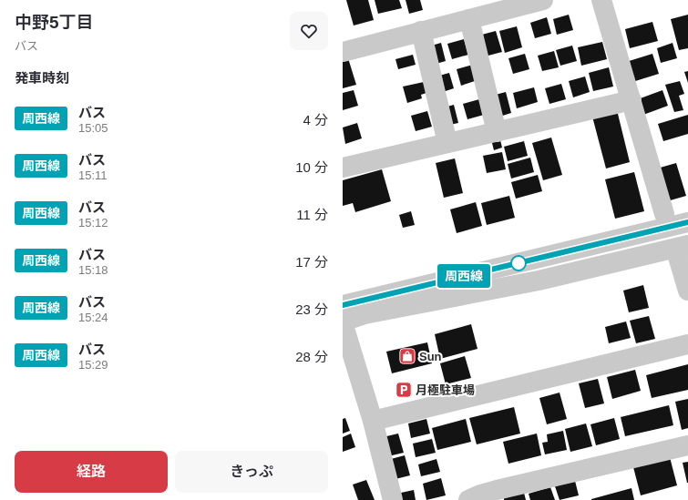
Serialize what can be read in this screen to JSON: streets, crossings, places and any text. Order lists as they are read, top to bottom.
{
  "places": {
    "shop": ["Sun"],
    "parking": ["月極駐車場"]
  },
  "lines": ["bus line 周西線"],
  "page": {
    "heading": [
      ["中野5丁目", "バス"],
      "発車時刻"
    ],
    "on_map": "周西線",
    "list": [
      {
        "mark": "周西線",
        "name": "バス",
        "note": "15:05",
        "value": "4 分"
      },
      {
        "mark": "周西線",
        "name": "バス",
        "note": "15:11",
        "value": "10 分"
      },
      {
        "mark": "周西線",
        "name": "バス",
        "note": "15:12",
        "value": "11 分"
      },
      {
        "mark": "周西線",
        "name": "バス",
        "note": "15:18",
        "value": "17 分"
      },
      {
        "mark": "周西線",
        "name": "バス",
        "note": "15:24",
        "value": "23 分"
      },
      {
        "mark": "周西線",
        "name": "バス",
        "note": "15:29",
        "value": "28 分"
      }
    ],
    "buttons": ["経路", "きっぷ"]
  }
}
